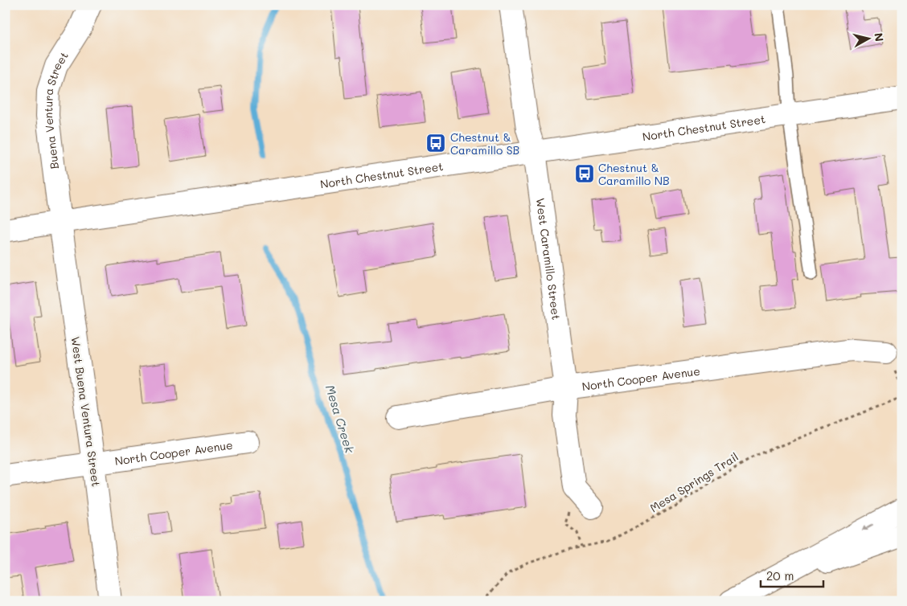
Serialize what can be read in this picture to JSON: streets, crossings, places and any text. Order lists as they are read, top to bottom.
{
  "streets": {
    "main road": [
      "Buena Ventura Street",
      "North Chestnut Street",
      "West Caramillo Street",
      "North Cooper Avenue",
      "West Buena Ventura Street"
    ],
    "path": ["Mesa Springs Trail"]
  },
  "crossings": [
    ["Buena Ventura Street", "North Chestnut Street"],
    ["Buena Ventura Street", "West Buena Ventura Street"],
    ["North Chestnut Street", "West Caramillo Street"],
    ["North Chestnut Street", "West Buena Ventura Street"],
    ["West Caramillo Street", "North Cooper Avenue"],
    ["North Cooper Avenue", "West Buena Ventura Street"]
  ],
  "water": ["Mesa Creek"],
  "places": {
    "bus stop": ["Chestnut & Caramillo SB", "Chestnut & Caramillo NB"]
  },
  "scale_bar": "20 m",
  "north": "right"
}
